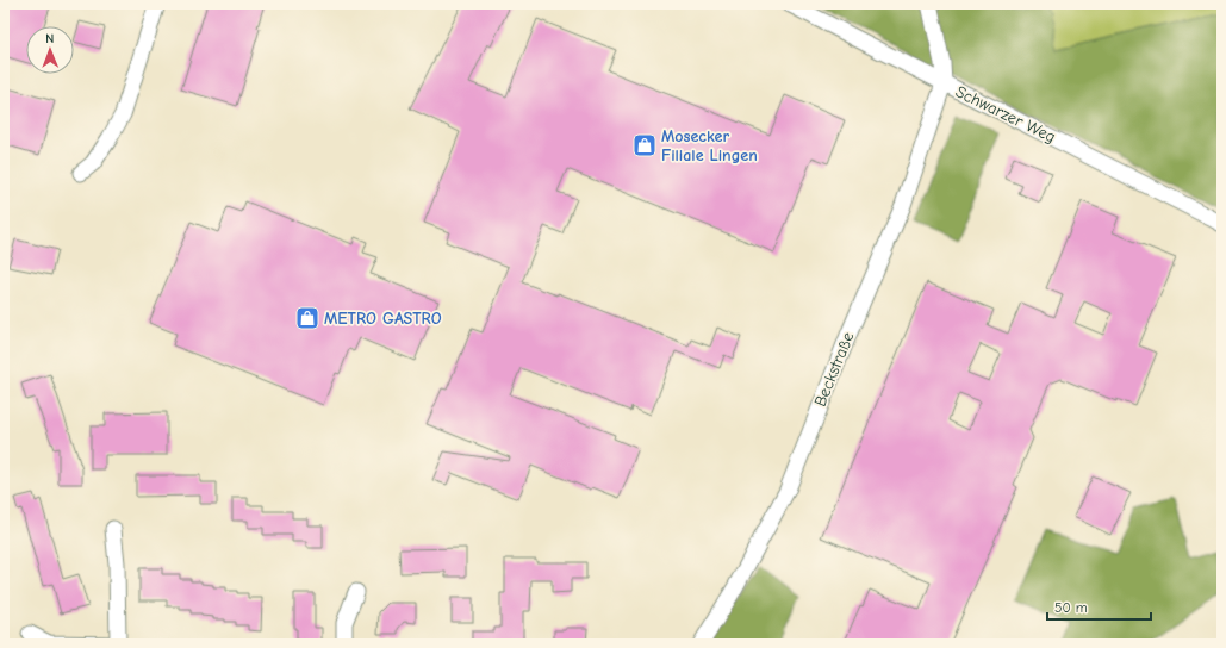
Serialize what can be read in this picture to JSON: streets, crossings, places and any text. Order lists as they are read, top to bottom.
{
  "streets": {
    "street": ["Schwarzer Weg", "Beckstraße"]
  },
  "crossings": [
    ["Schwarzer Weg", "Beckstraße"]
  ],
  "places": {
    "shop": ["Mosecker Filiale Lingen", "METRO GASTRO"]
  },
  "scale_bar": "50 m",
  "north": "top"
}
